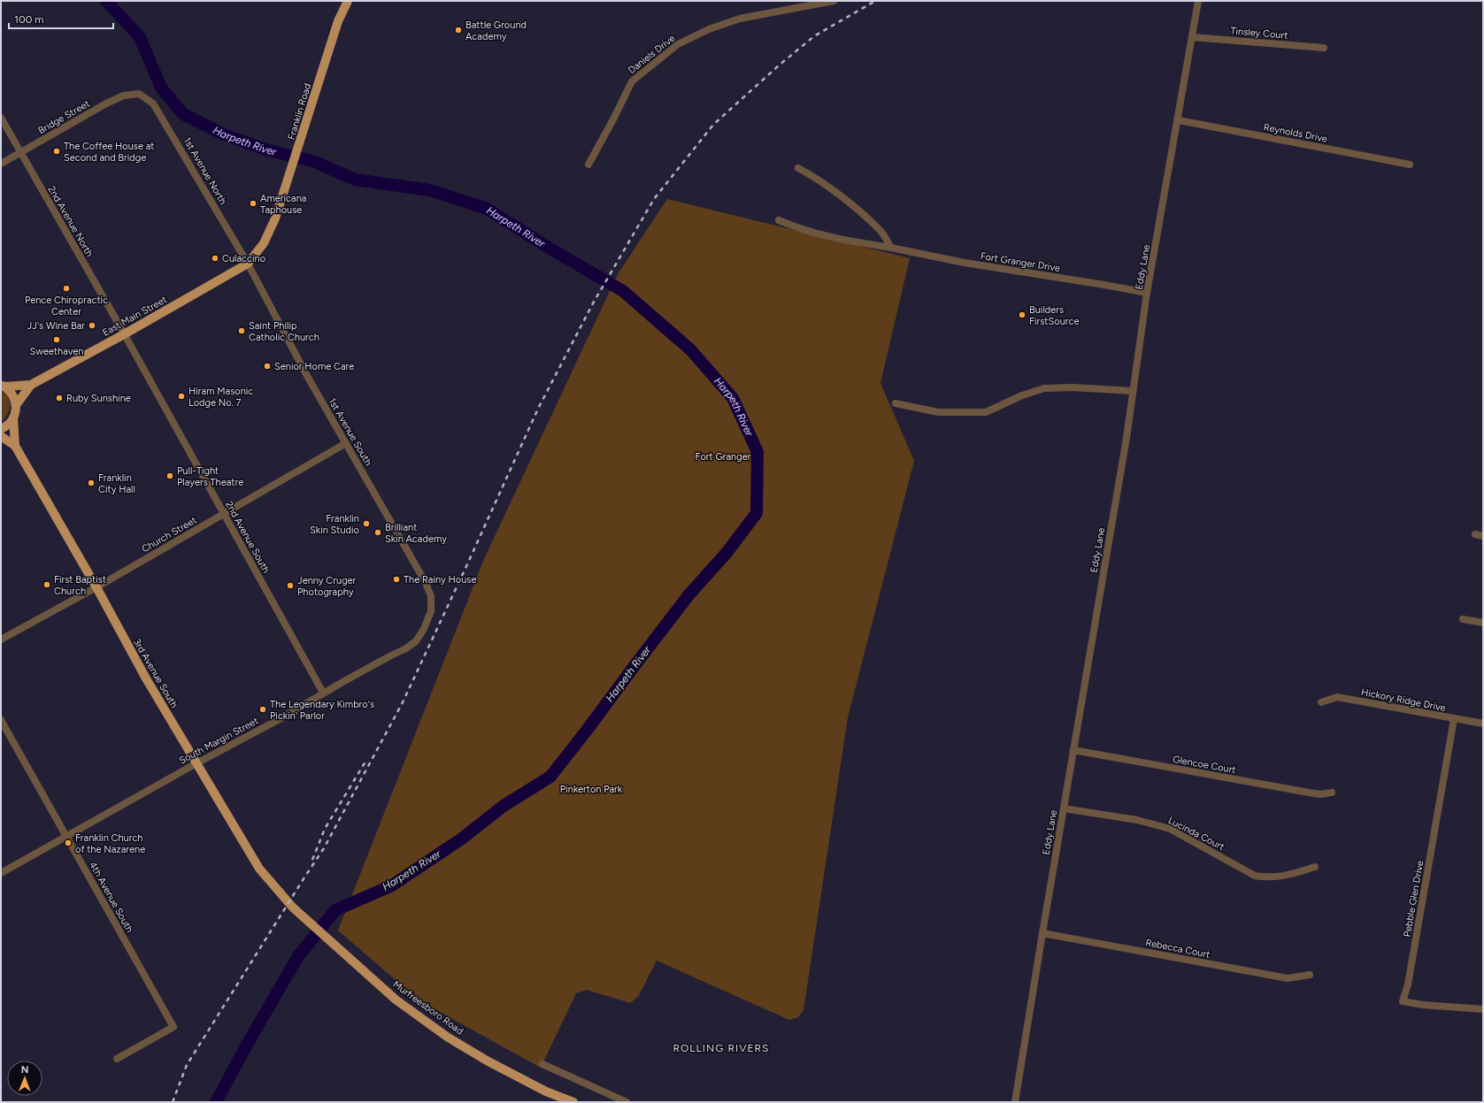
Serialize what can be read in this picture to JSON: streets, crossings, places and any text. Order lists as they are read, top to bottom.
{
  "streets": {
    "main road": [
      "Franklin Road",
      "East Main Street",
      "3rd Avenue South",
      "Murfreesboro Road"
    ],
    "street": [
      "Tinsley Court",
      "Daniels Drive",
      "Bridge Street",
      "Reynolds Drive",
      "1st Avenue North",
      "2nd Avenue North",
      "Fort Granger Drive",
      "Eddy Lane",
      "1st Avenue South",
      "Church Street",
      "2nd Avenue South",
      "Hickory Ridge Drive",
      "South Margin Street",
      "Glencoe Court",
      "Lucinda Court",
      "4th Avenue South",
      "Pebble Glen Drive",
      "Rebecca Court"
    ]
  },
  "crossings": [
    ["Tinsley Court", "Eddy Lane"],
    ["Franklin Road", "1st Avenue North"],
    ["Franklin Road", "East Main Street"],
    ["Franklin Road", "1st Avenue South"],
    ["Bridge Street", "1st Avenue North"],
    ["Bridge Street", "2nd Avenue North"],
    ["Reynolds Drive", "Eddy Lane"],
    ["1st Avenue North", "East Main Street"],
    ["1st Avenue North", "1st Avenue South"],
    ["2nd Avenue North", "East Main Street"],
    ["2nd Avenue North", "2nd Avenue South"],
    ["Fort Granger Drive", "Eddy Lane"],
    ["Eddy Lane", "Glencoe Court"],
    ["Eddy Lane", "Lucinda Court"],
    ["Eddy Lane", "Rebecca Court"],
    ["East Main Street", "1st Avenue South"],
    ["East Main Street", "2nd Avenue South"],
    ["East Main Street", "3rd Avenue South"],
    ["1st Avenue South", "Church Street"],
    ["1st Avenue South", "South Margin Street"],
    ["Church Street", "2nd Avenue South"],
    ["Church Street", "3rd Avenue South"],
    ["2nd Avenue South", "South Margin Street"],
    ["3rd Avenue South", "South Margin Street"],
    ["3rd Avenue South", "Murfreesboro Road"],
    ["Hickory Ridge Drive", "Pebble Glen Drive"],
    ["South Margin Street", "4th Avenue South"]
  ],
  "districts": ["ROLLING RIVERS"],
  "water": ["Harpeth River"],
  "parks": ["Fort Granger", "Pinkerton Park"],
  "places": [
    "Battle Ground Academy",
    "The Coffee House at Second and Bridge",
    "Americana Taphouse",
    "Culaccino",
    "Pence Chiropractic Center",
    "Builders FirstSource",
    "JJ's Wine Bar",
    "Saint Philip Catholic Church",
    "Sweethaven",
    "Senior Home Care",
    "Hiram Masonic Lodge No. 7",
    "Ruby Sunshine",
    "Pull-Tight Players Theatre",
    "Franklin City Hall",
    "Franklin Skin Studio",
    "Brilliant Skin Academy",
    "The Rainy House",
    "First Baptist Church",
    "Jenny Cruger Photography",
    "The Legendary Kimbro's Pickin' Parlor",
    "Franklin Church of the Nazarene"
  ],
  "scale_bar": "100 m",
  "north": "top"
}
